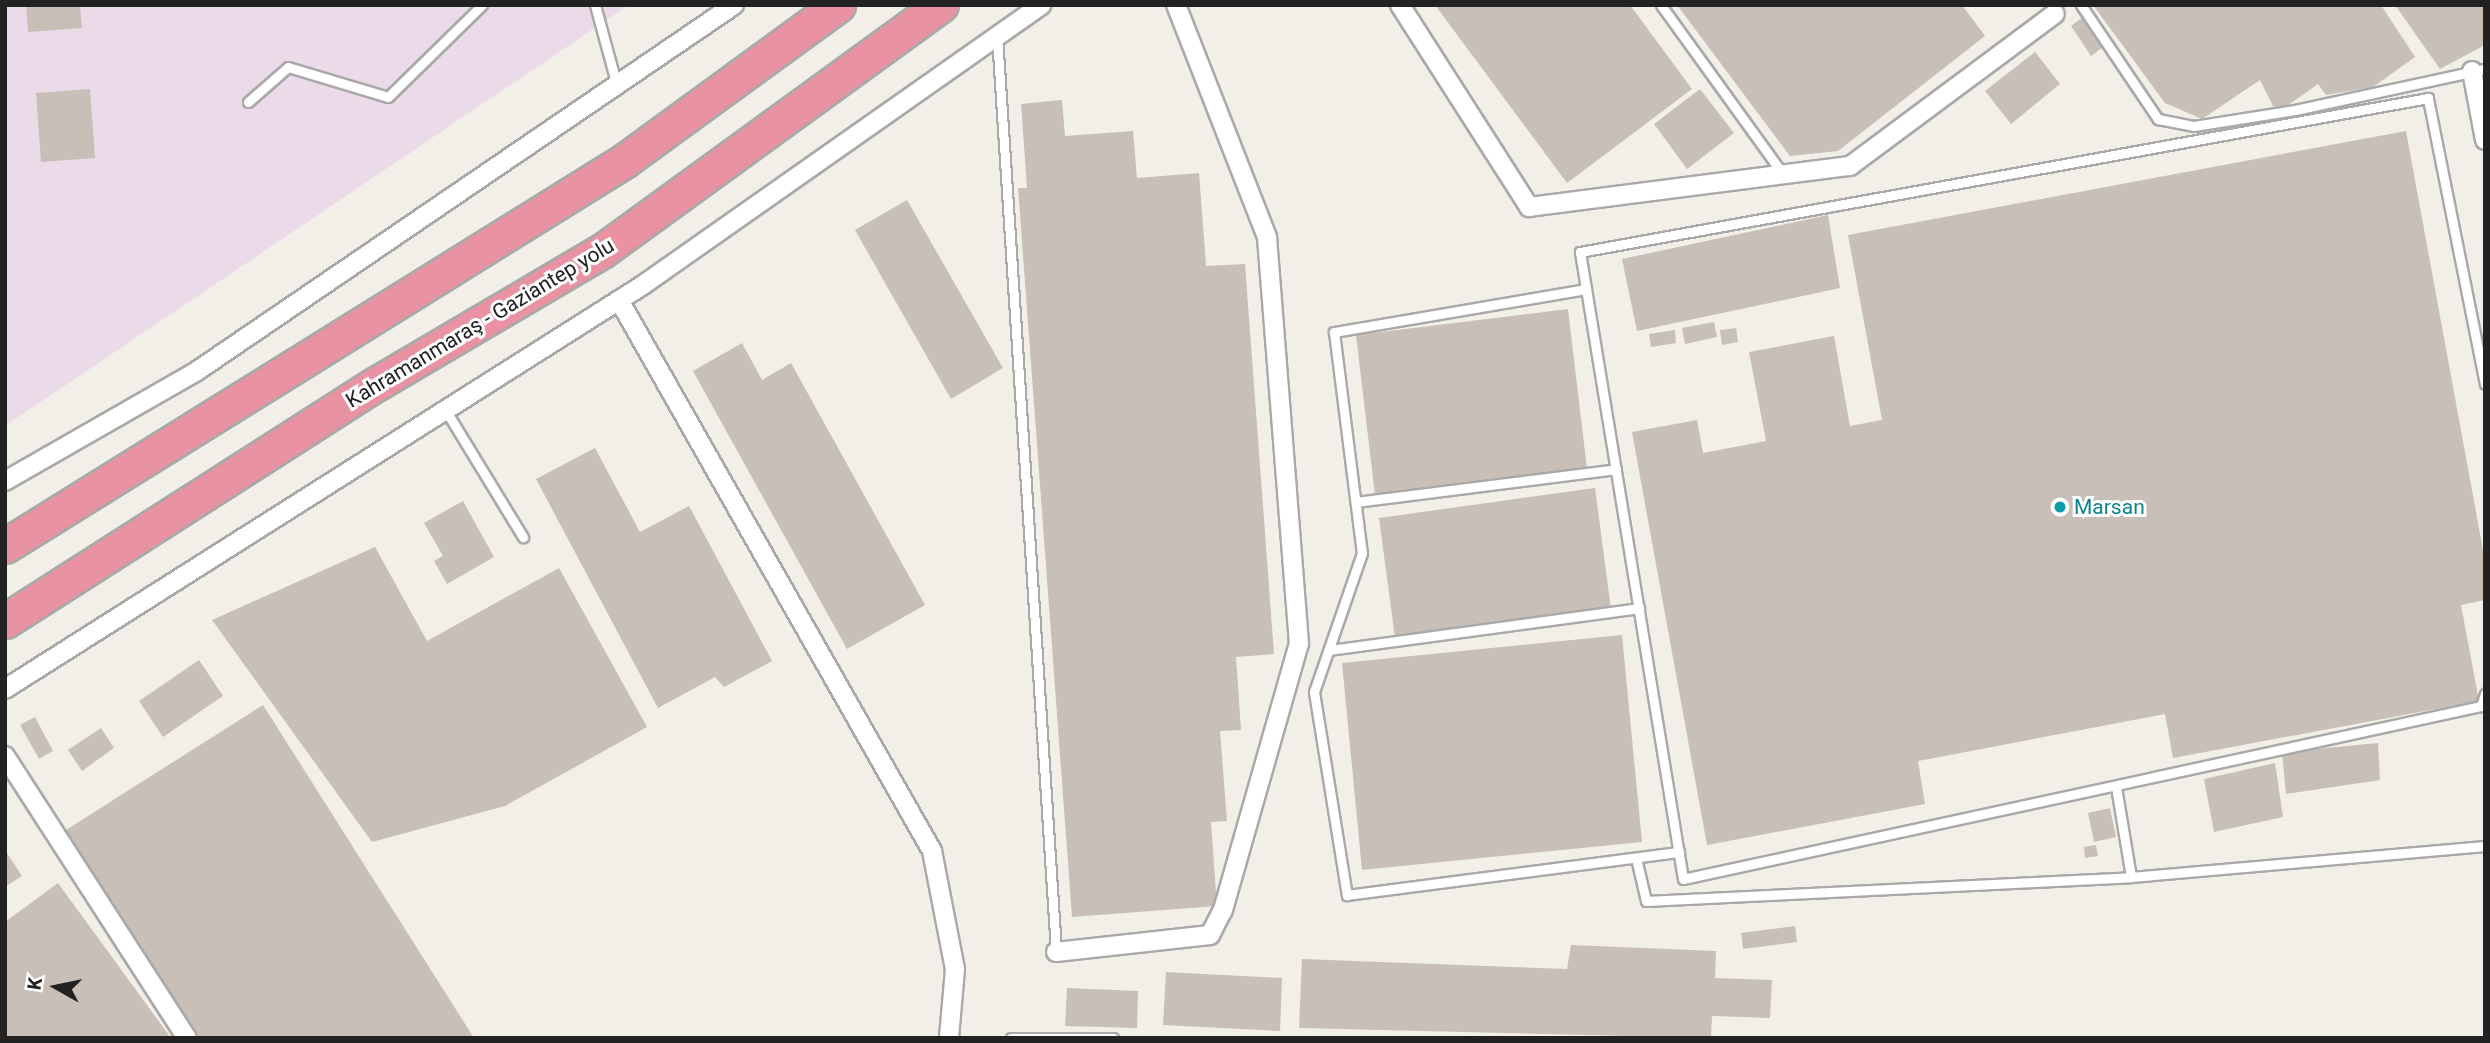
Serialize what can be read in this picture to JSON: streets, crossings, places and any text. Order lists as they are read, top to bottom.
{
  "streets": {
    "highway": ["Kahramanmaraş - Gaziantep yolu"]
  },
  "places": ["Marsan"],
  "north": "left"
}
